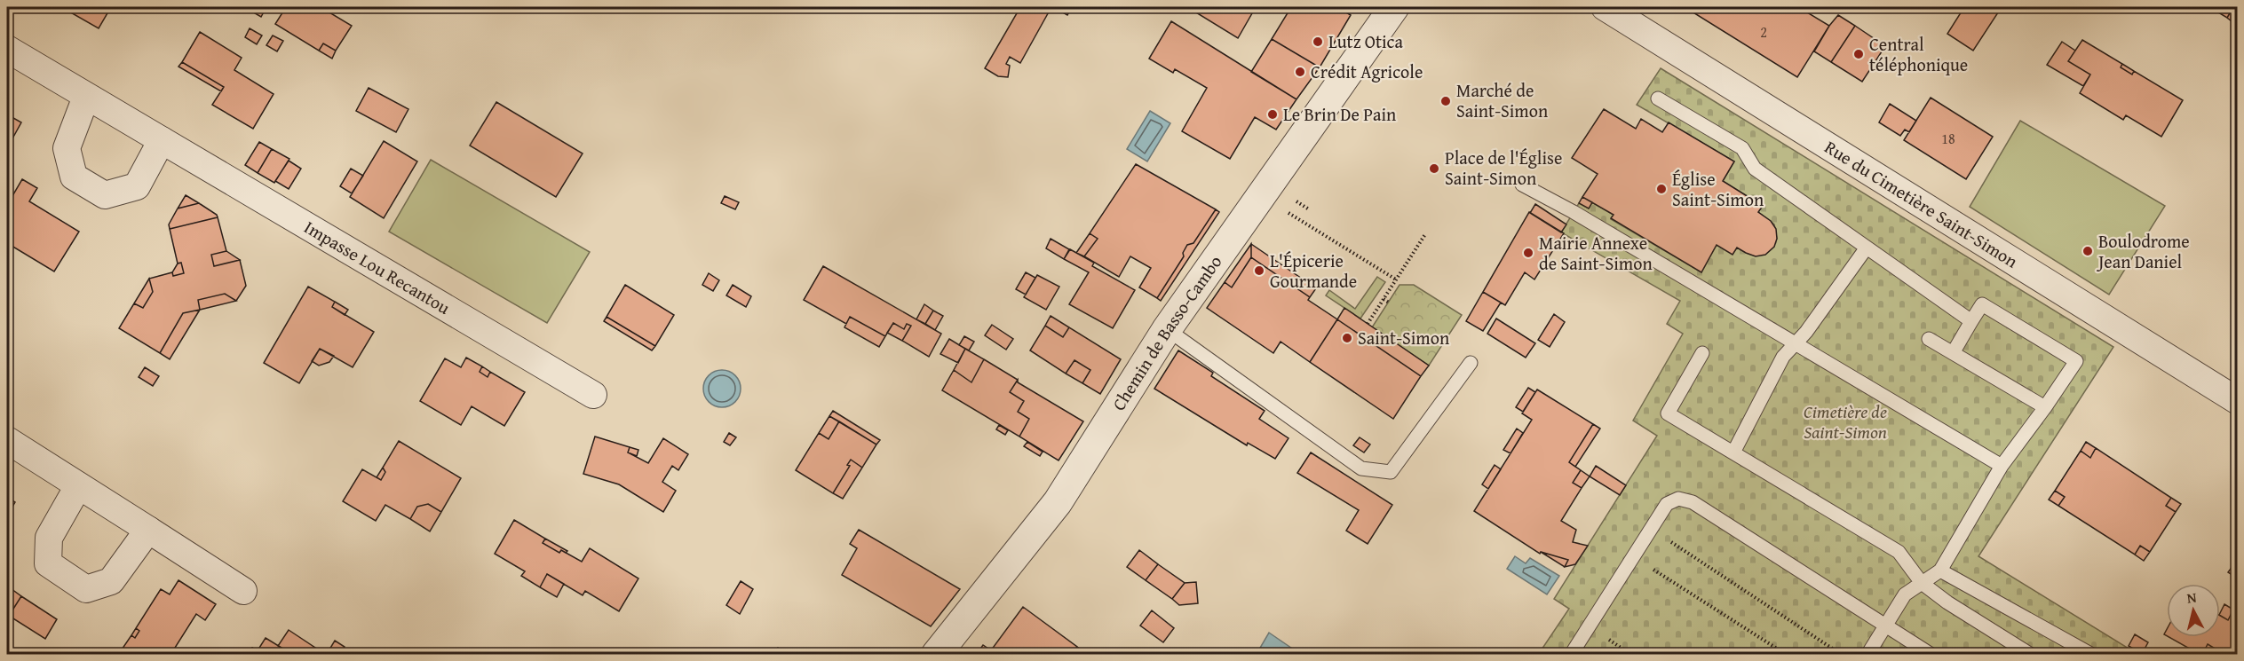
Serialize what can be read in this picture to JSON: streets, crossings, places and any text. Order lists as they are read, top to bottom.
{
  "streets": {
    "street": ["Rue du Cimetière Saint-Simon", "Impasse Lou Recantou", "Chemin de Basso-Cambo"]
  },
  "parks": ["Cimetière de Saint-Simon"],
  "places": [
    "Lutz Otica",
    "Central téléphonique",
    "Crédit Agricole",
    "Marché de Saint-Simon",
    "Le Brin De Pain",
    "Place de l'Église Saint-Simon",
    "Église Saint-Simon",
    "Boulodrome Jean Daniel",
    "Mairie Annexe de Saint-Simon",
    "L'Épicerie Gourmande",
    "Saint-Simon"
  ],
  "house_numbers": ["2", "18"],
  "north": "top"
}
